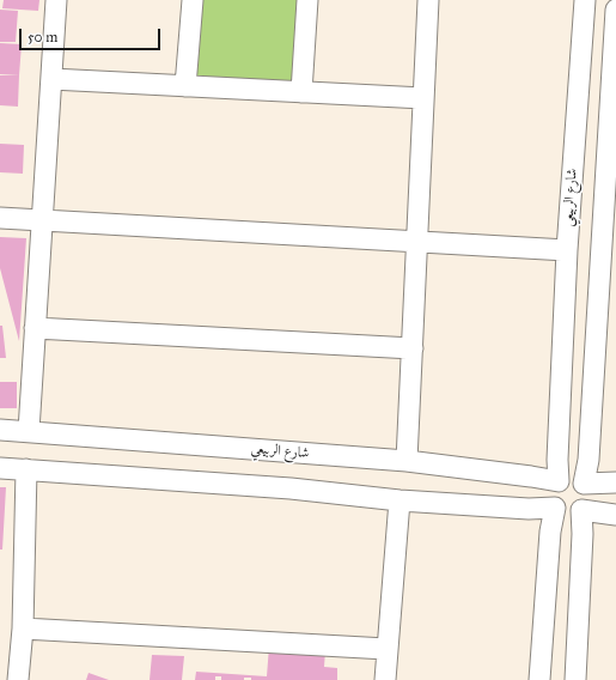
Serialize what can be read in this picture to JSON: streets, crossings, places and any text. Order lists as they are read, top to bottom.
{
  "streets": {
    "street": ["شارع الربيعي"]
  },
  "scale_bar": "50 m"
}
